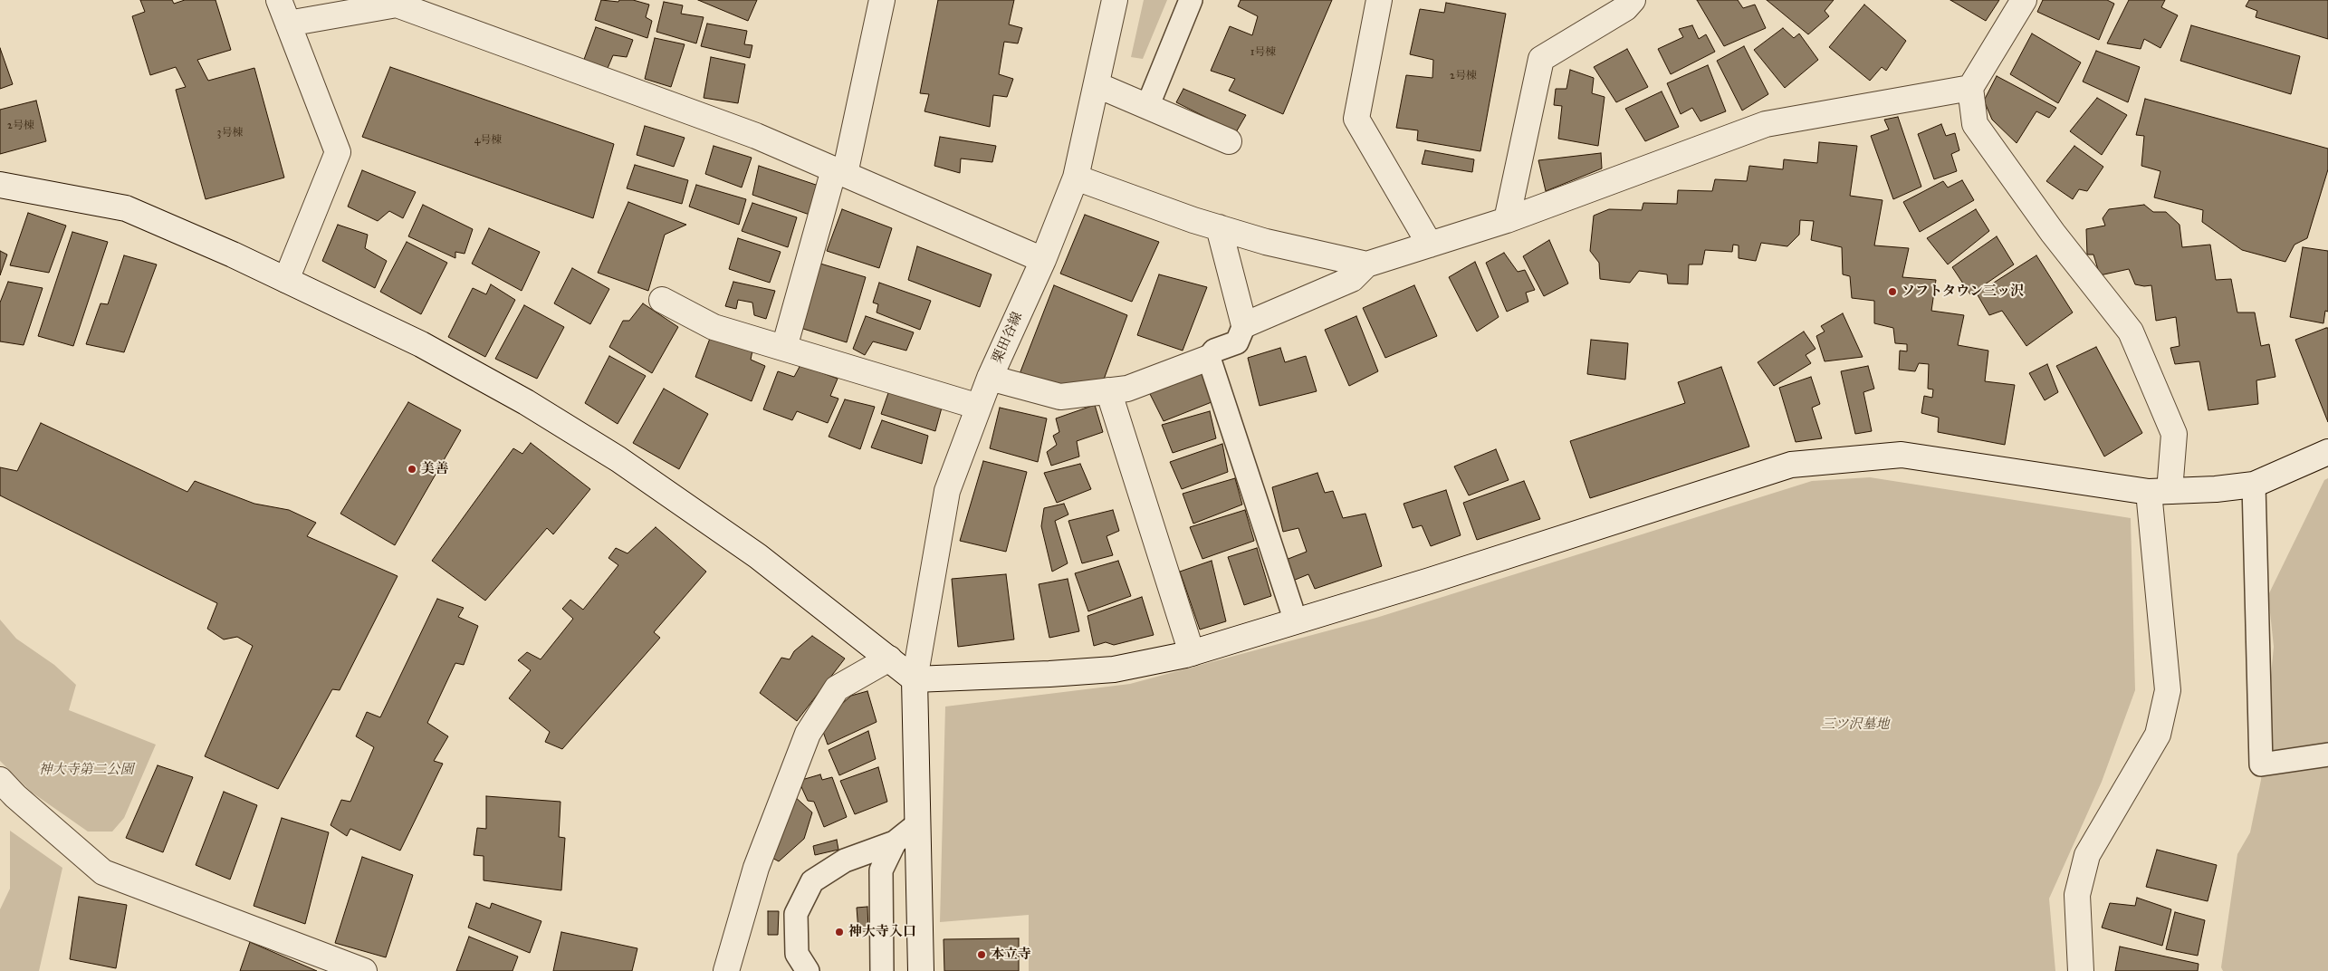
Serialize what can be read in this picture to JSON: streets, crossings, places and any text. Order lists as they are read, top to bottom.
{
  "streets": {
    "street": ["栗田谷線"]
  },
  "parks": ["三ツ沢墓地", "神大寺第二公園"],
  "places": [
    "ソフトタウン三ッ沢",
    "美善",
    "神大寺入口",
    "本立寺"
  ],
  "house_numbers": [
    "1号棟",
    "2号棟",
    "2号棟",
    "3号棟",
    "4号棟"
  ]
}
